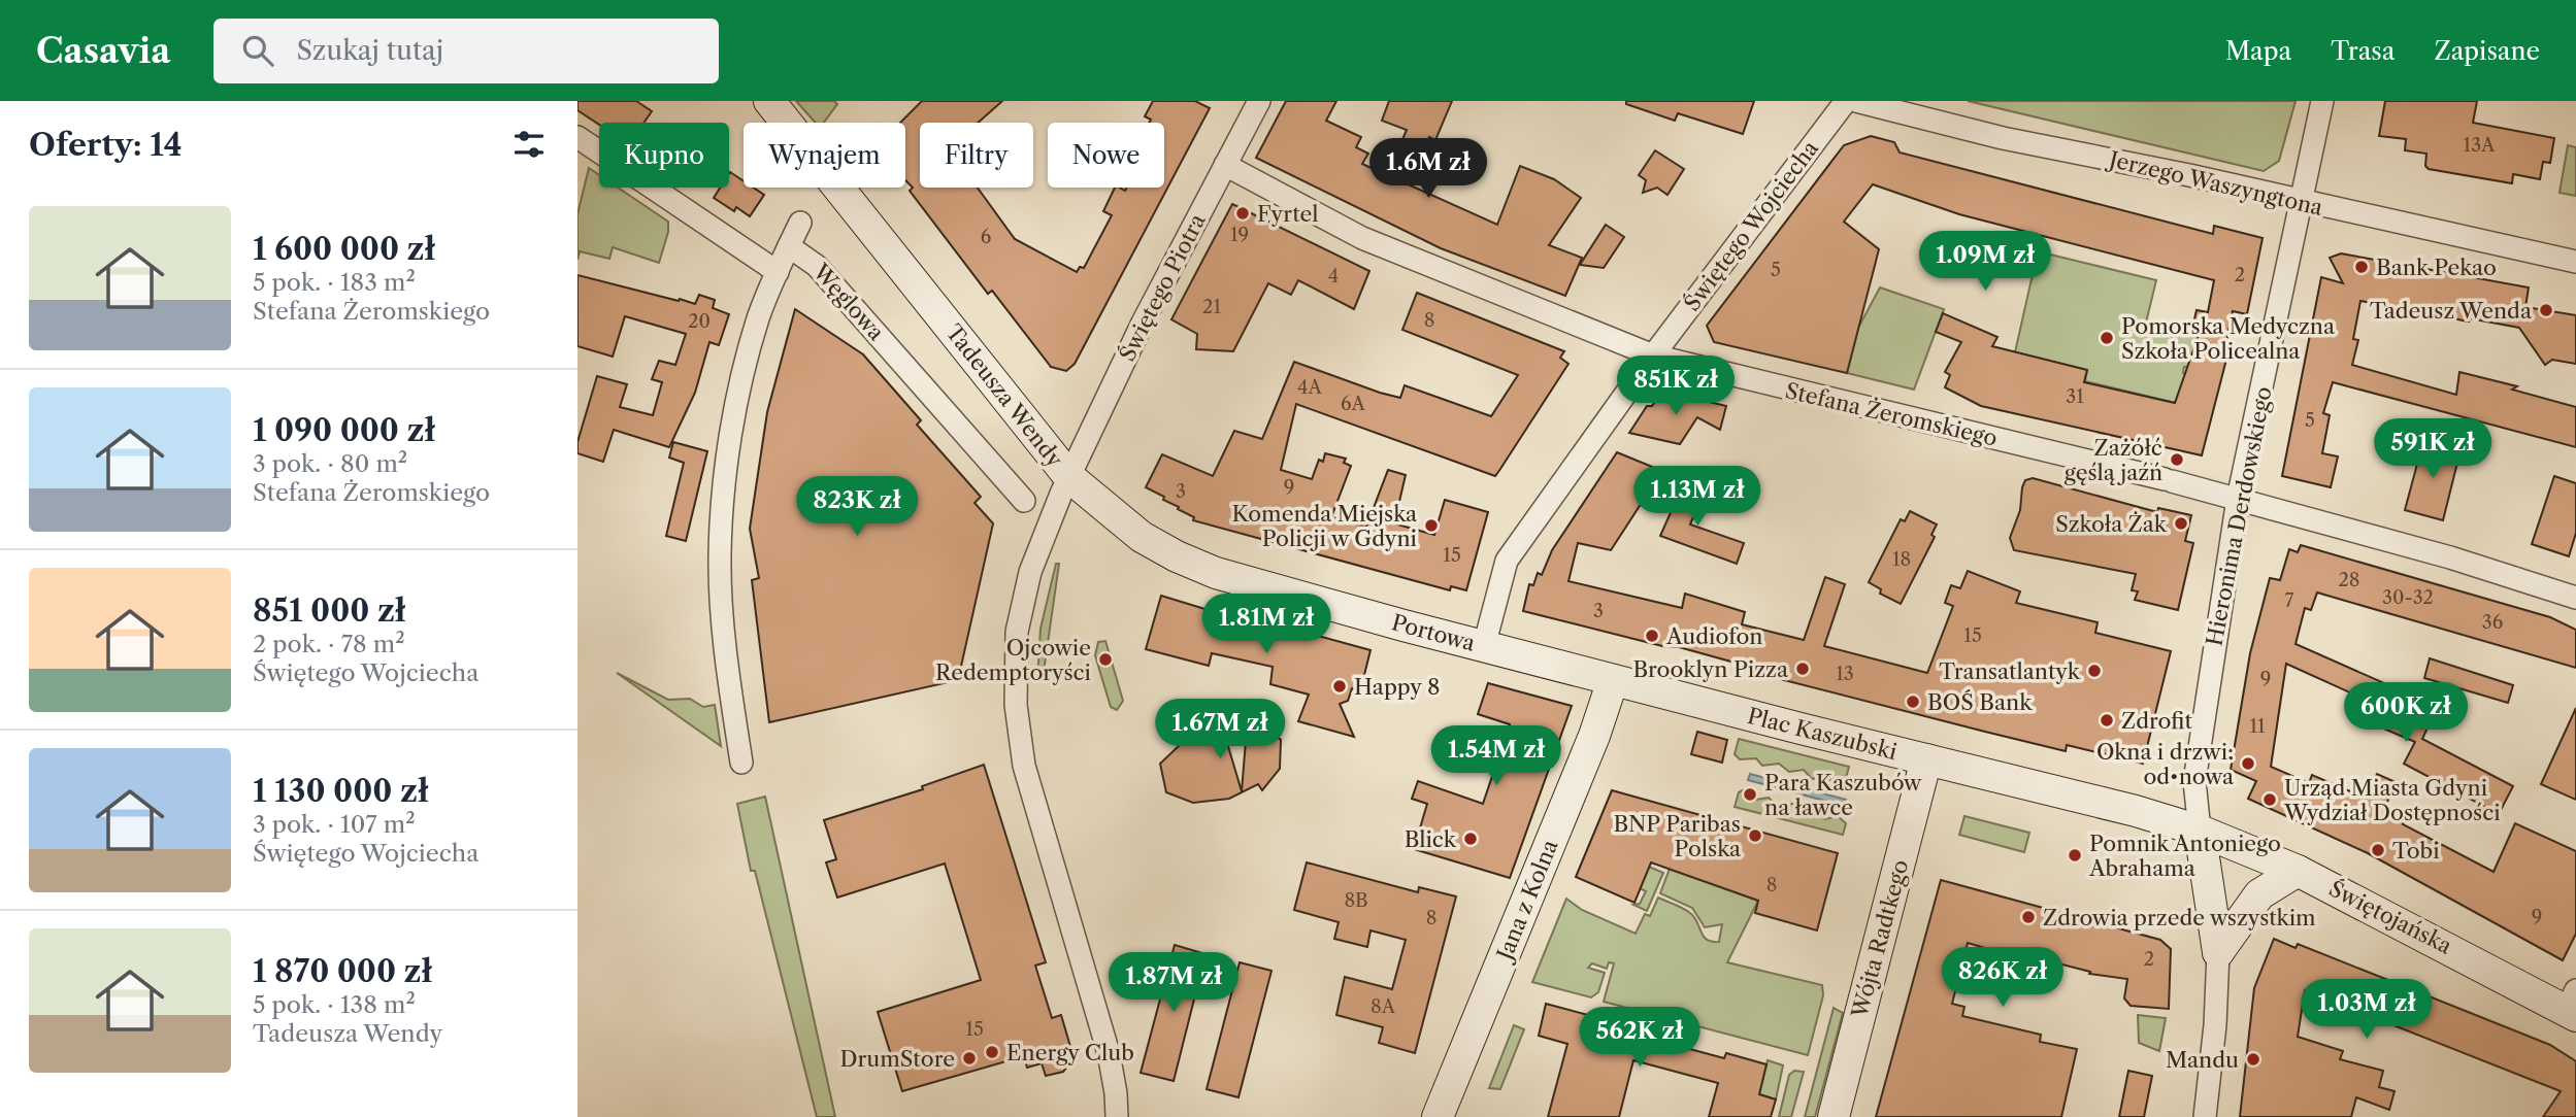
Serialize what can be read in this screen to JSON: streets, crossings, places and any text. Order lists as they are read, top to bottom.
{
  "streets": {
    "street": [
      "Jerzego Waszyngtona",
      "Świętego Wojciecha",
      "Świętego Piotra",
      "Węglowa",
      "Tadeusza Wendy",
      "Stefana Żeromskiego",
      "Hieronima Derdowskiego",
      "Portowa",
      "Plac Kaszubski",
      "Jana z Kolna",
      "Świętojańska",
      "Wójta Radtkego"
    ]
  },
  "crossings": [
    ["Jerzego Waszyngtona", "Hieronima Derdowskiego"],
    ["Świętego Wojciecha", "Stefana Żeromskiego"],
    ["Świętego Wojciecha", "Portowa"],
    ["Świętego Piotra", "Tadeusza Wendy"],
    ["Świętego Piotra", "Stefana Żeromskiego"],
    ["Świętego Piotra", "Portowa"],
    ["Tadeusza Wendy", "Portowa"],
    ["Stefana Żeromskiego", "Hieronima Derdowskiego"],
    ["Hieronima Derdowskiego", "Plac Kaszubski"],
    ["Hieronima Derdowskiego", "Świętojańska"],
    ["Portowa", "Plac Kaszubski"],
    ["Portowa", "Jana z Kolna"],
    ["Plac Kaszubski", "Jana z Kolna"],
    ["Plac Kaszubski", "Świętojańska"],
    ["Plac Kaszubski", "Wójta Radtkego"]
  ],
  "places": [
    "Fyrtel",
    "Bank Pekao",
    "Tadeusz Wenda",
    "Pomorska Medyczna Szkoła Policealna",
    "Zażółć gęślą jaźń",
    "Szkoła Żak",
    "Komenda Miejska Policji w Gdyni",
    "Audiofon",
    "Ojcowie Redemptoryści",
    "Brooklyn Pizza",
    "Transatlantyk",
    "Happy 8",
    "BOŚ Bank",
    "Zdrofit",
    "Okna i drzwi: od•nowa",
    "Para Kaszubów na ławce",
    "Urząd Miasta Gdyni Wydział Dostępności",
    "BNP Paribas Polska",
    "Blick",
    "Tobi",
    "Pomnik Antoniego Abrahama",
    "Zdrowia przede wszystkim",
    "Energy Club",
    "DrumStore",
    "Mandu"
  ],
  "house_numbers": [
    "13A",
    "19",
    "6",
    "5",
    "2",
    "4",
    "21",
    "8",
    "20",
    "4A",
    "31",
    "6A",
    "5",
    "9",
    "3",
    "15",
    "18",
    "28",
    "30-32",
    "7",
    "3",
    "36",
    "15",
    "13",
    "9",
    "11",
    "8",
    "8B",
    "9",
    "8",
    "2",
    "8A",
    "15"
  ],
  "page": {
    "header": "Casavia",
    "search": "Szukaj tutaj",
    "nav": ["Mapa", "Trasa", "Zapisane"],
    "heading": "Oferty: 14",
    "chip": [
      "Kupno",
      "Wynajem",
      "Filtry",
      "Nowe"
    ],
    "price": [
      "1.6M zł",
      "1.09M zł",
      "851K zł",
      "591K zł",
      "1.13M zł",
      "823K zł",
      "1.81M zł",
      "600K zł",
      "1.67M zł",
      "1.54M zł",
      "826K zł",
      "1.87M zł",
      "1.03M zł",
      "562K zł"
    ],
    "list": [
      {
        "name": "1 600 000 zł",
        "note": "5 pok. · 183 m² · Stefana Żeromskiego"
      },
      {
        "name": "1 090 000 zł",
        "note": "3 pok. · 80 m² · Stefana Żeromskiego"
      },
      {
        "name": "851 000 zł",
        "note": "2 pok. · 78 m² · Świętego Wojciecha"
      },
      {
        "name": "1 130 000 zł",
        "note": "3 pok. · 107 m² · Świętego Wojciecha"
      },
      {
        "name": "1 870 000 zł",
        "note": "5 pok. · 138 m² · Tadeusza Wendy"
      }
    ]
  }
}
